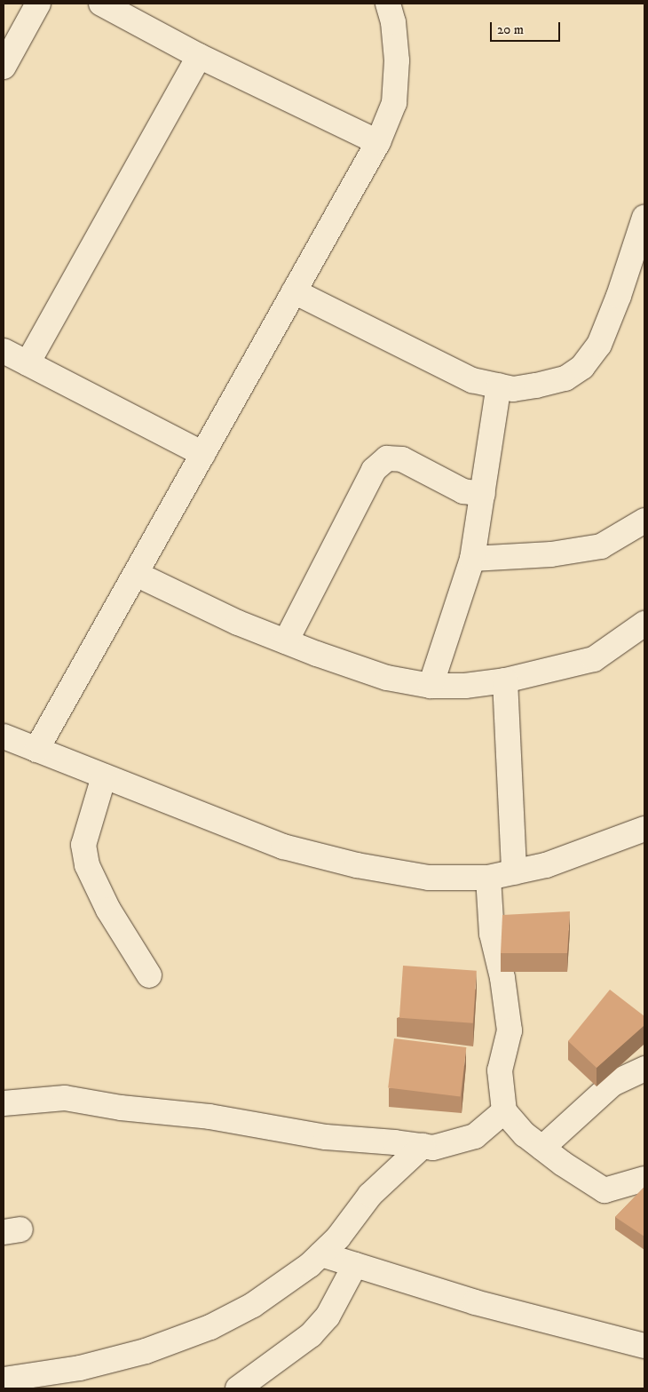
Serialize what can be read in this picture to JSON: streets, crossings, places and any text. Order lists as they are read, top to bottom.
{
  "scale_bar": "20 m"
}
